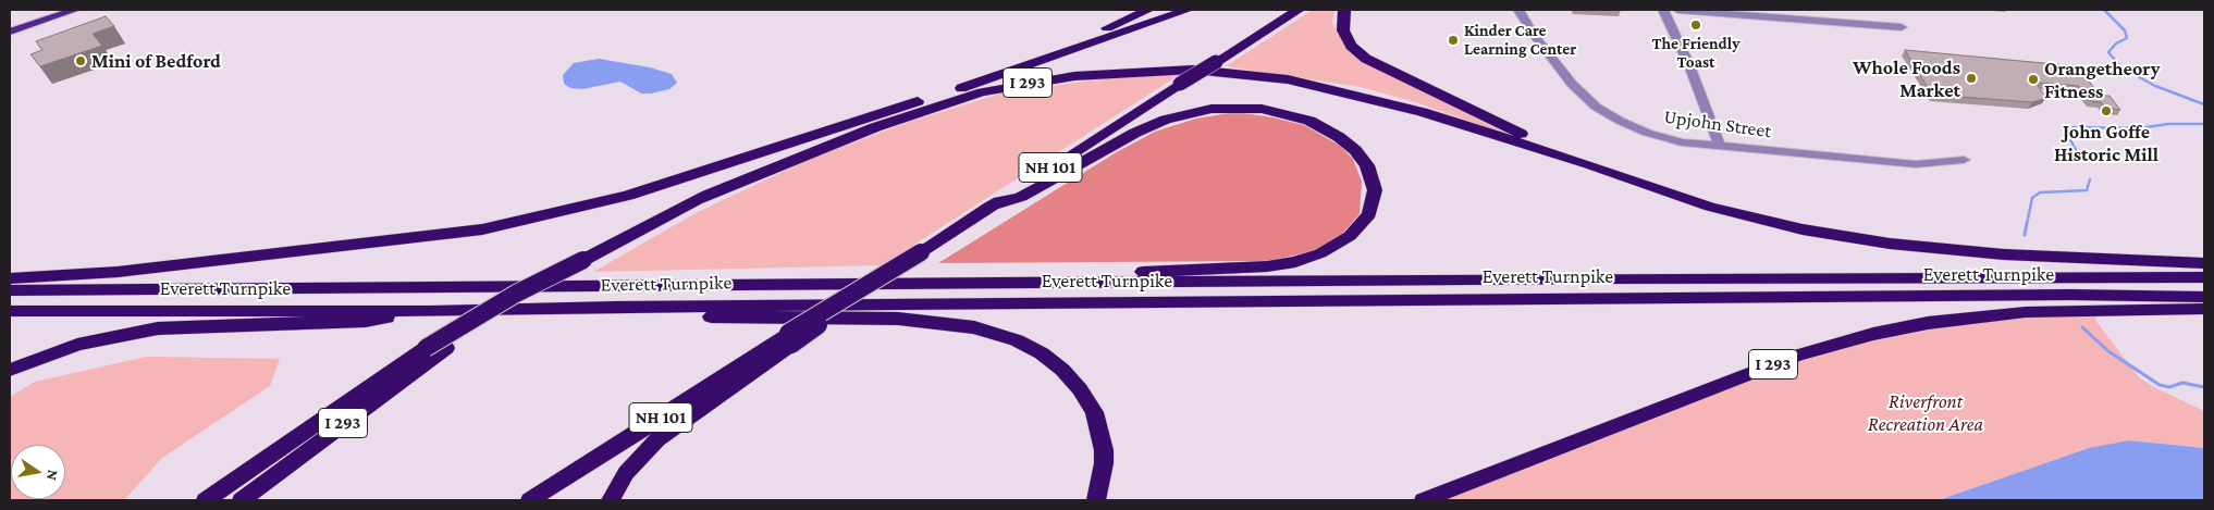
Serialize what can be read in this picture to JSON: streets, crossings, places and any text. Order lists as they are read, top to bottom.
{
  "streets": {
    "highway": ["I 293", "NH 101", "Everett Turnpike"],
    "street": ["Upjohn Street"]
  },
  "parks": ["Riverfront Recreation Area"],
  "places": [
    "The Friendly Toast",
    "Kinder Care Learning Center",
    "Mini of Bedford",
    "Whole Foods Market",
    "Orangetheory Fitness",
    "John Goffe Historic Mill"
  ],
  "north": "right"
}
